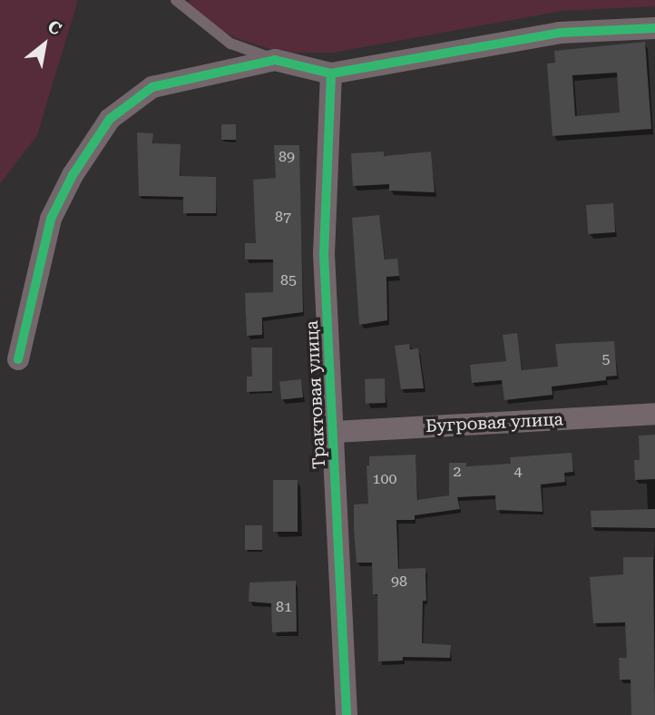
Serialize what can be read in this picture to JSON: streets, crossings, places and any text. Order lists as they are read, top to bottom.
{
  "streets": {
    "street": ["Трактовая улица", "Бугровая улица"]
  },
  "crossings": [
    ["Трактовая улица", "Бугровая улица"]
  ],
  "house_numbers": [
    "89",
    "87",
    "85",
    "5",
    "2",
    "4",
    "100",
    "98",
    "81"
  ],
  "north": "top right"
}
